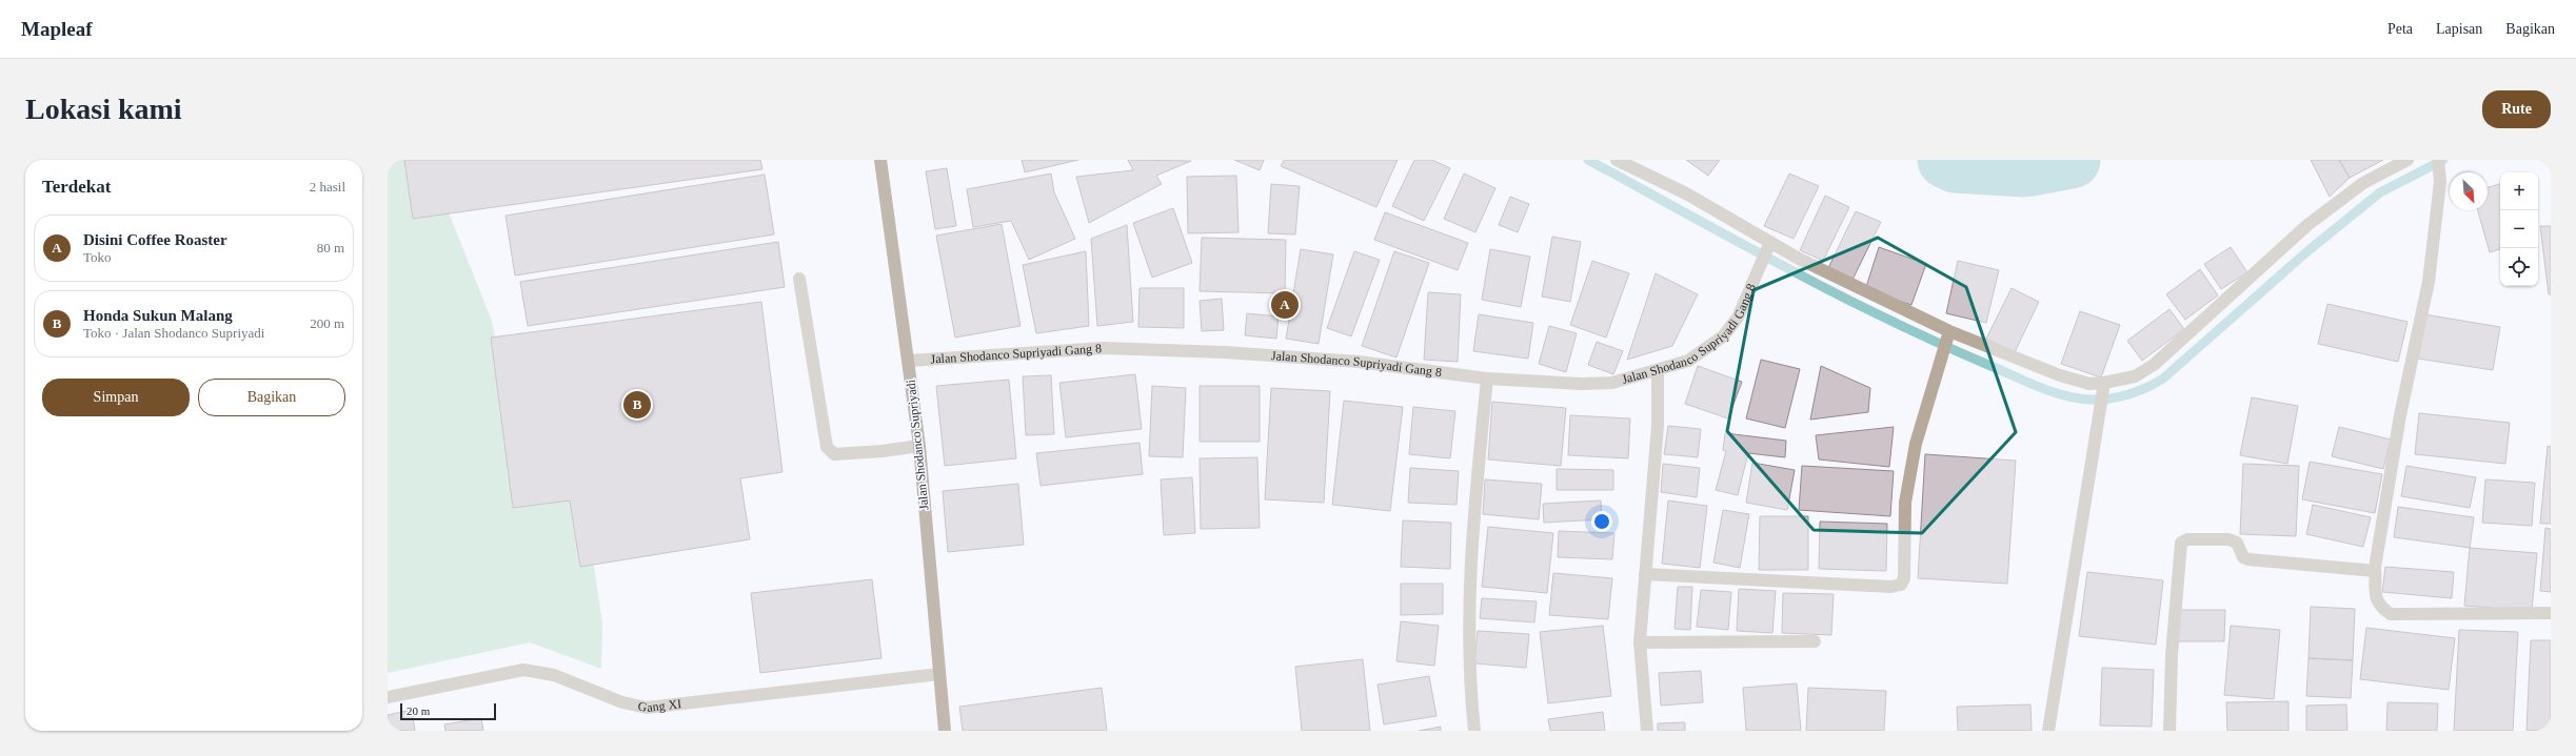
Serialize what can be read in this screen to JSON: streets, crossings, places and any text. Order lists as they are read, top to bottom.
{
  "streets": {
    "main road": ["Jalan Shodanco Supriyadi"],
    "street": ["Jalan Shodanco Supriyadi Gang 8", "Gang XI"]
  },
  "crossings": [
    ["Jalan Shodanco Supriyadi Gang 8", "Jalan Shodanco Supriyadi"],
    ["Jalan Shodanco Supriyadi", "Gang XI"]
  ],
  "scale_bar": "20 m",
  "north": "bottom right",
  "page": {
    "header": "Mapleaf",
    "nav": ["Peta", "Lapisan", "Bagikan"],
    "buttons": [
      "Rute",
      ["Simpan", "Bagikan"]
    ],
    "title": "Lokasi kami",
    "heading": ["Terdekat", "2 hasil"],
    "map_buttons": ["+", "−"],
    "list": [
      {
        "mark": "A",
        "name": "Disini Coffee Roaster",
        "note": "Toko",
        "value": "80 m"
      },
      {
        "mark": "B",
        "name": "Honda Sukun Malang",
        "note": "Toko · Jalan Shodanco Supriyadi",
        "value": "200 m"
      }
    ],
    "pins": ["A", "B"],
    "scale": "20 m"
  }
}
